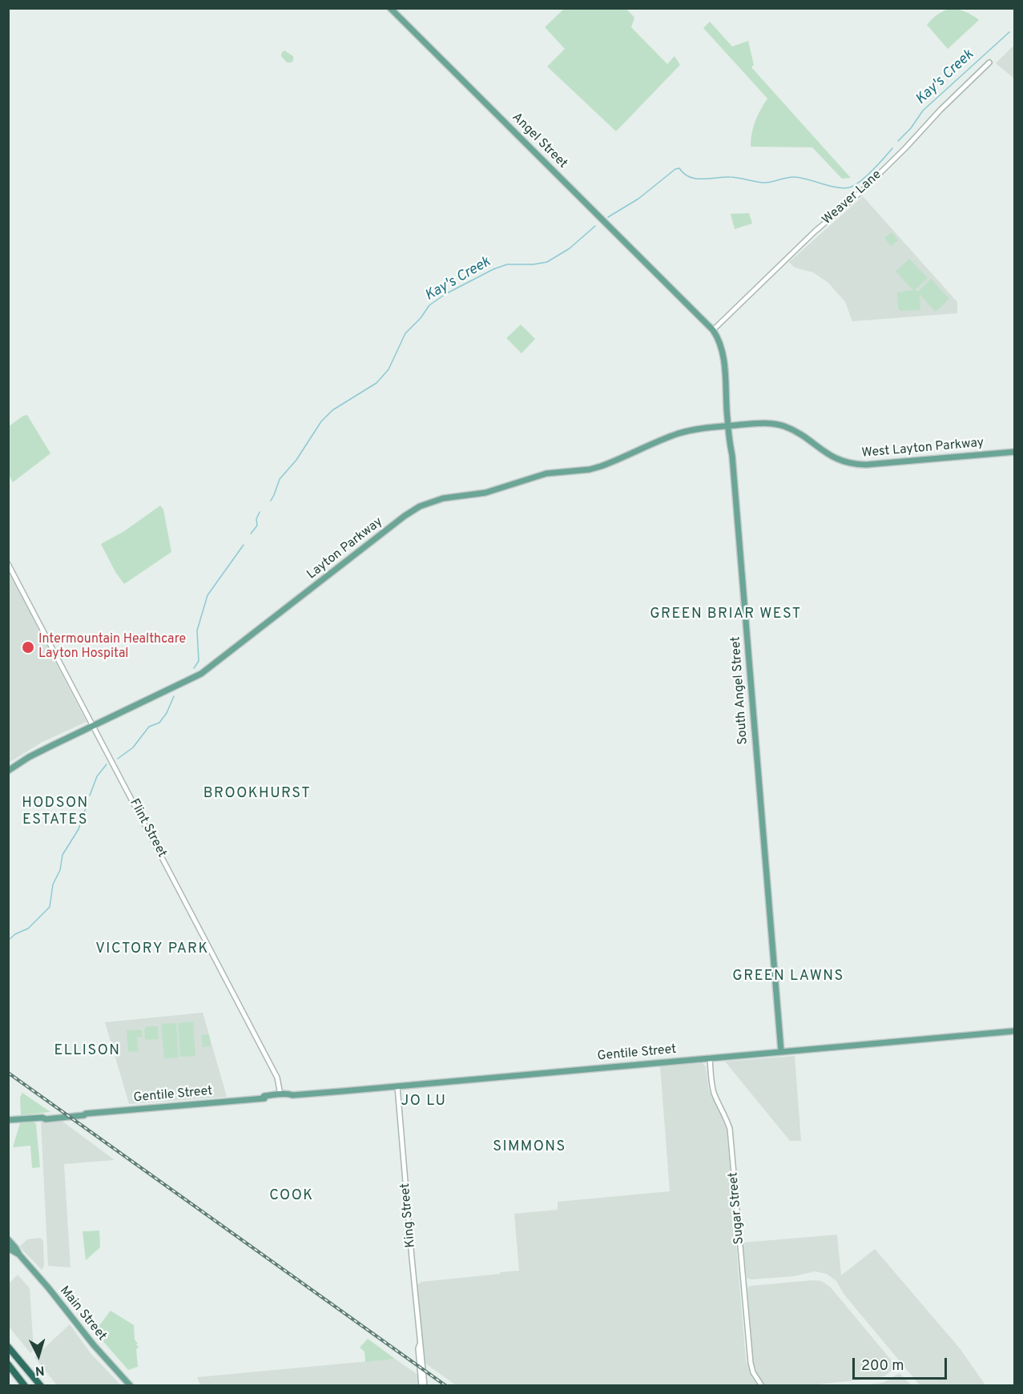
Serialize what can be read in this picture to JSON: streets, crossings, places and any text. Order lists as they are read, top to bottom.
{
  "streets": {
    "main road": [
      "Angel Street",
      "West Layton Parkway",
      "Layton Parkway",
      "South Angel Street",
      "Gentile Street",
      "Main Street"
    ],
    "street": [
      "Weaver Lane",
      "Flint Street",
      "Sugar Street",
      "King Street"
    ]
  },
  "crossings": [
    ["Angel Street", "South Angel Street"],
    ["Weaver Lane", "South Angel Street"],
    ["West Layton Parkway", "Layton Parkway"],
    ["West Layton Parkway", "South Angel Street"],
    ["Layton Parkway", "South Angel Street"],
    ["Layton Parkway", "Flint Street"],
    ["South Angel Street", "Gentile Street"],
    ["Flint Street", "Gentile Street"],
    ["Gentile Street", "Sugar Street"],
    ["Gentile Street", "King Street"]
  ],
  "districts": [
    "GREEN BRIAR WEST",
    "BROOKHURST",
    "HODSON ESTATES",
    "VICTORY PARK",
    "GREEN LAWNS",
    "ELLISON",
    "JO LU",
    "SIMMONS",
    "COOK"
  ],
  "water": ["Kay's Creek"],
  "places": ["Intermountain Healthcare Layton Hospital"],
  "scale_bar": "200 m",
  "north": "bottom"
}
